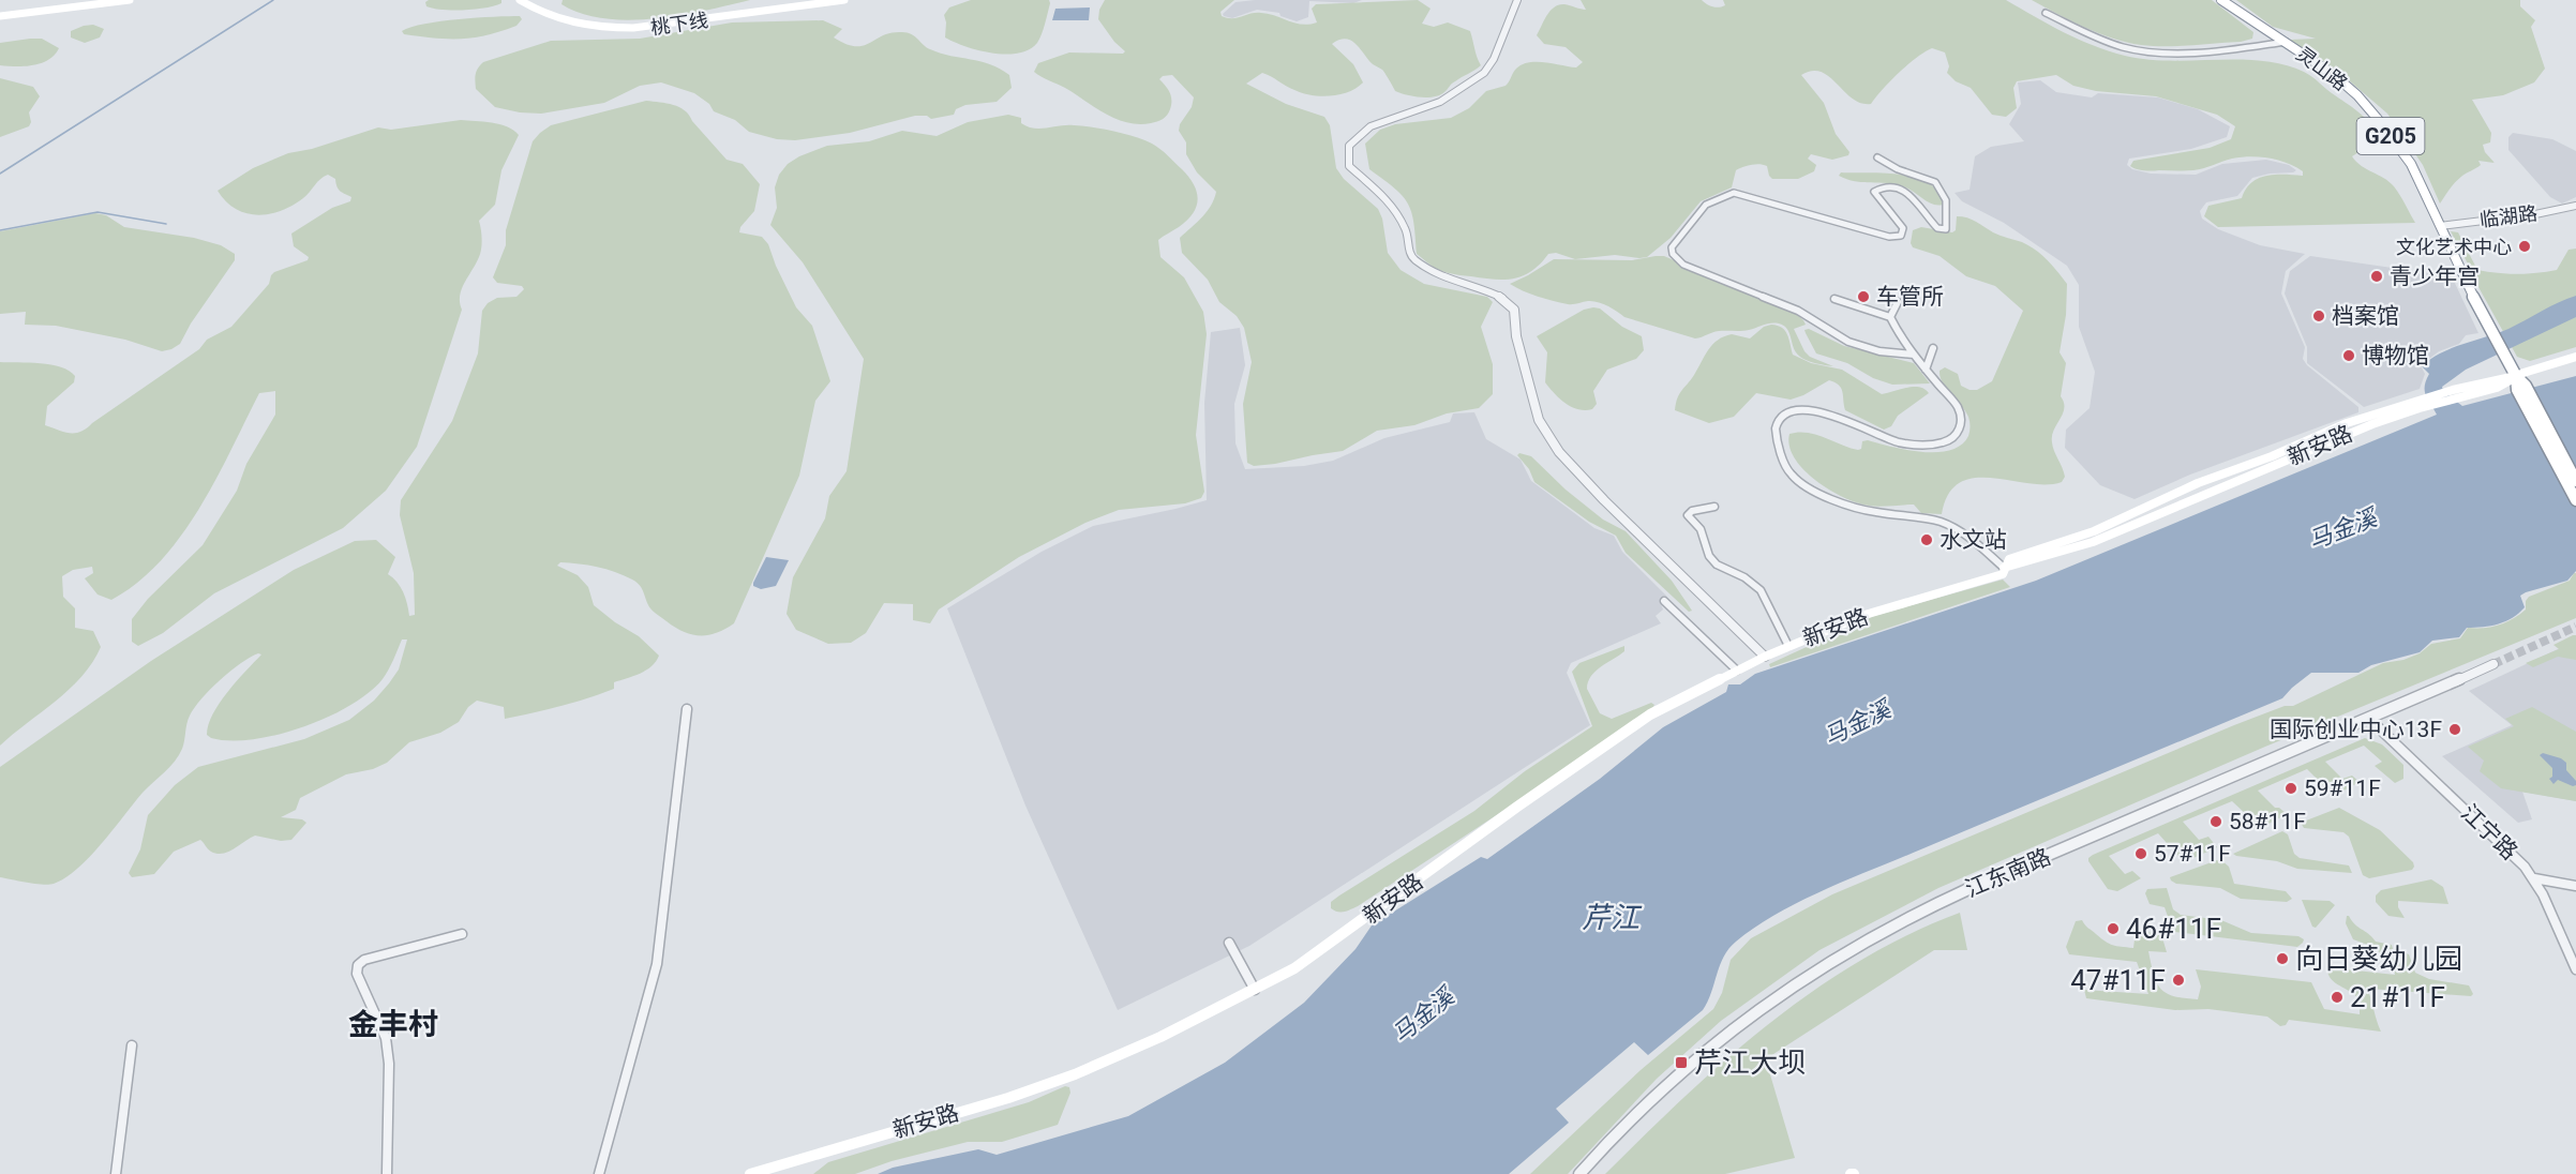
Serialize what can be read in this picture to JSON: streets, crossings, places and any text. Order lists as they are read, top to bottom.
{
  "streets": {
    "highway": ["灵山路", "G205"],
    "main road": ["桃下线", "新安路"],
    "street": ["临湖路", "江宁路", "江东南路"]
  },
  "crossings": [
    ["灵山路", "临湖路"],
    ["江宁路", "江东南路"]
  ],
  "districts": ["金丰村"],
  "water": ["马金溪", "芹江"],
  "places": {
    "other": [
      "文化艺术中心",
      "青少年宫",
      "车管所",
      "档案馆",
      "博物馆",
      "水文站",
      "国际创业中心13F",
      "59#11F",
      "58#11F",
      "57#11F",
      "46#11F",
      "向日葵幼儿园",
      "47#11F",
      "21#11F"
    ],
    "transit": ["芹江大坝"]
  }
}
